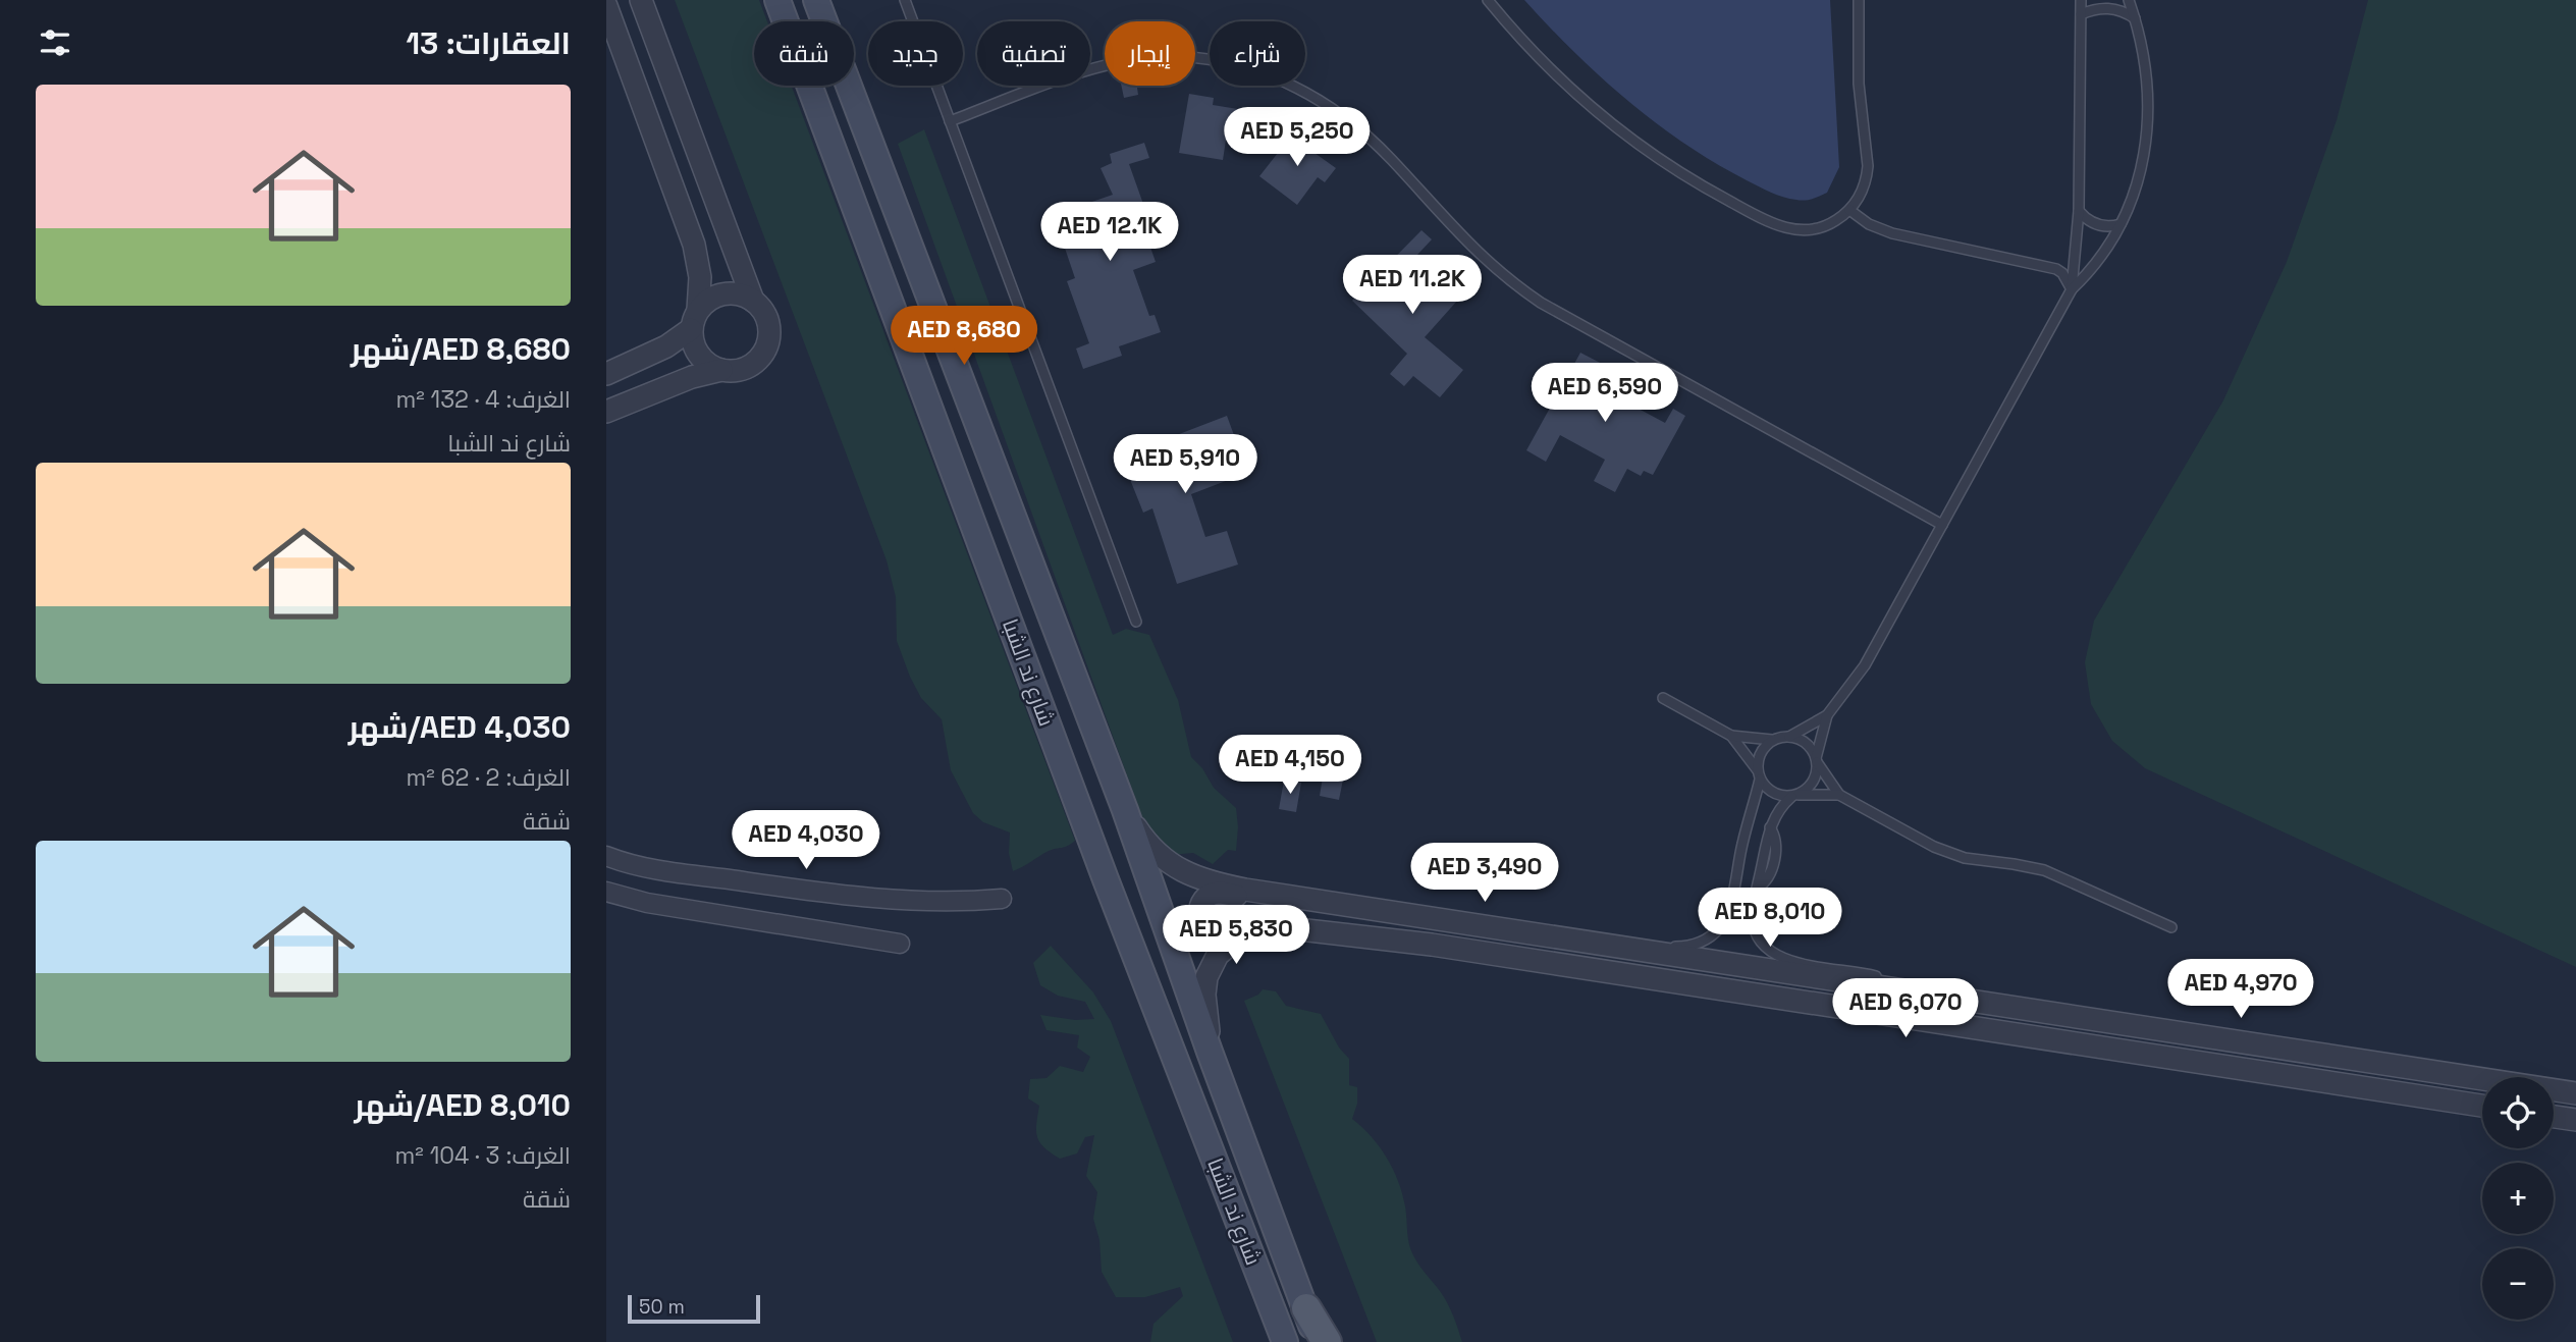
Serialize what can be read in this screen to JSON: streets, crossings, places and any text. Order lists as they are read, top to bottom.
{
  "streets": {
    "main road": ["شارع ند الشبا"]
  },
  "scale_bar": "50 m",
  "page": {
    "heading": "العقارات: 13",
    "chip": [
      "شراء",
      "إيجار",
      "تصفية",
      "جديد",
      "شقة"
    ],
    "list": [
      {
        "name": "AED 8,680/شهر",
        "note": "الغرف: 4 · 132 m² · شارع ند الشبا"
      },
      {
        "name": "AED 4,030/شهر",
        "note": "الغرف: 2 · 62 m² · شقة"
      },
      {
        "name": "AED 8,010/شهر",
        "note": "الغرف: 3 · 104 m² · شقة"
      }
    ],
    "price": [
      "AED 5,250",
      "AED 12.1K",
      "AED 11.2K",
      "AED 8,680",
      "AED 6,590",
      "AED 5,910",
      "AED 4,150",
      "AED 4,030",
      "AED 3,490",
      "AED 8,010",
      "AED 5,830",
      "AED 4,970",
      "AED 6,070"
    ],
    "map_buttons": ["+", "−"],
    "scale": "50 m"
  }
}
